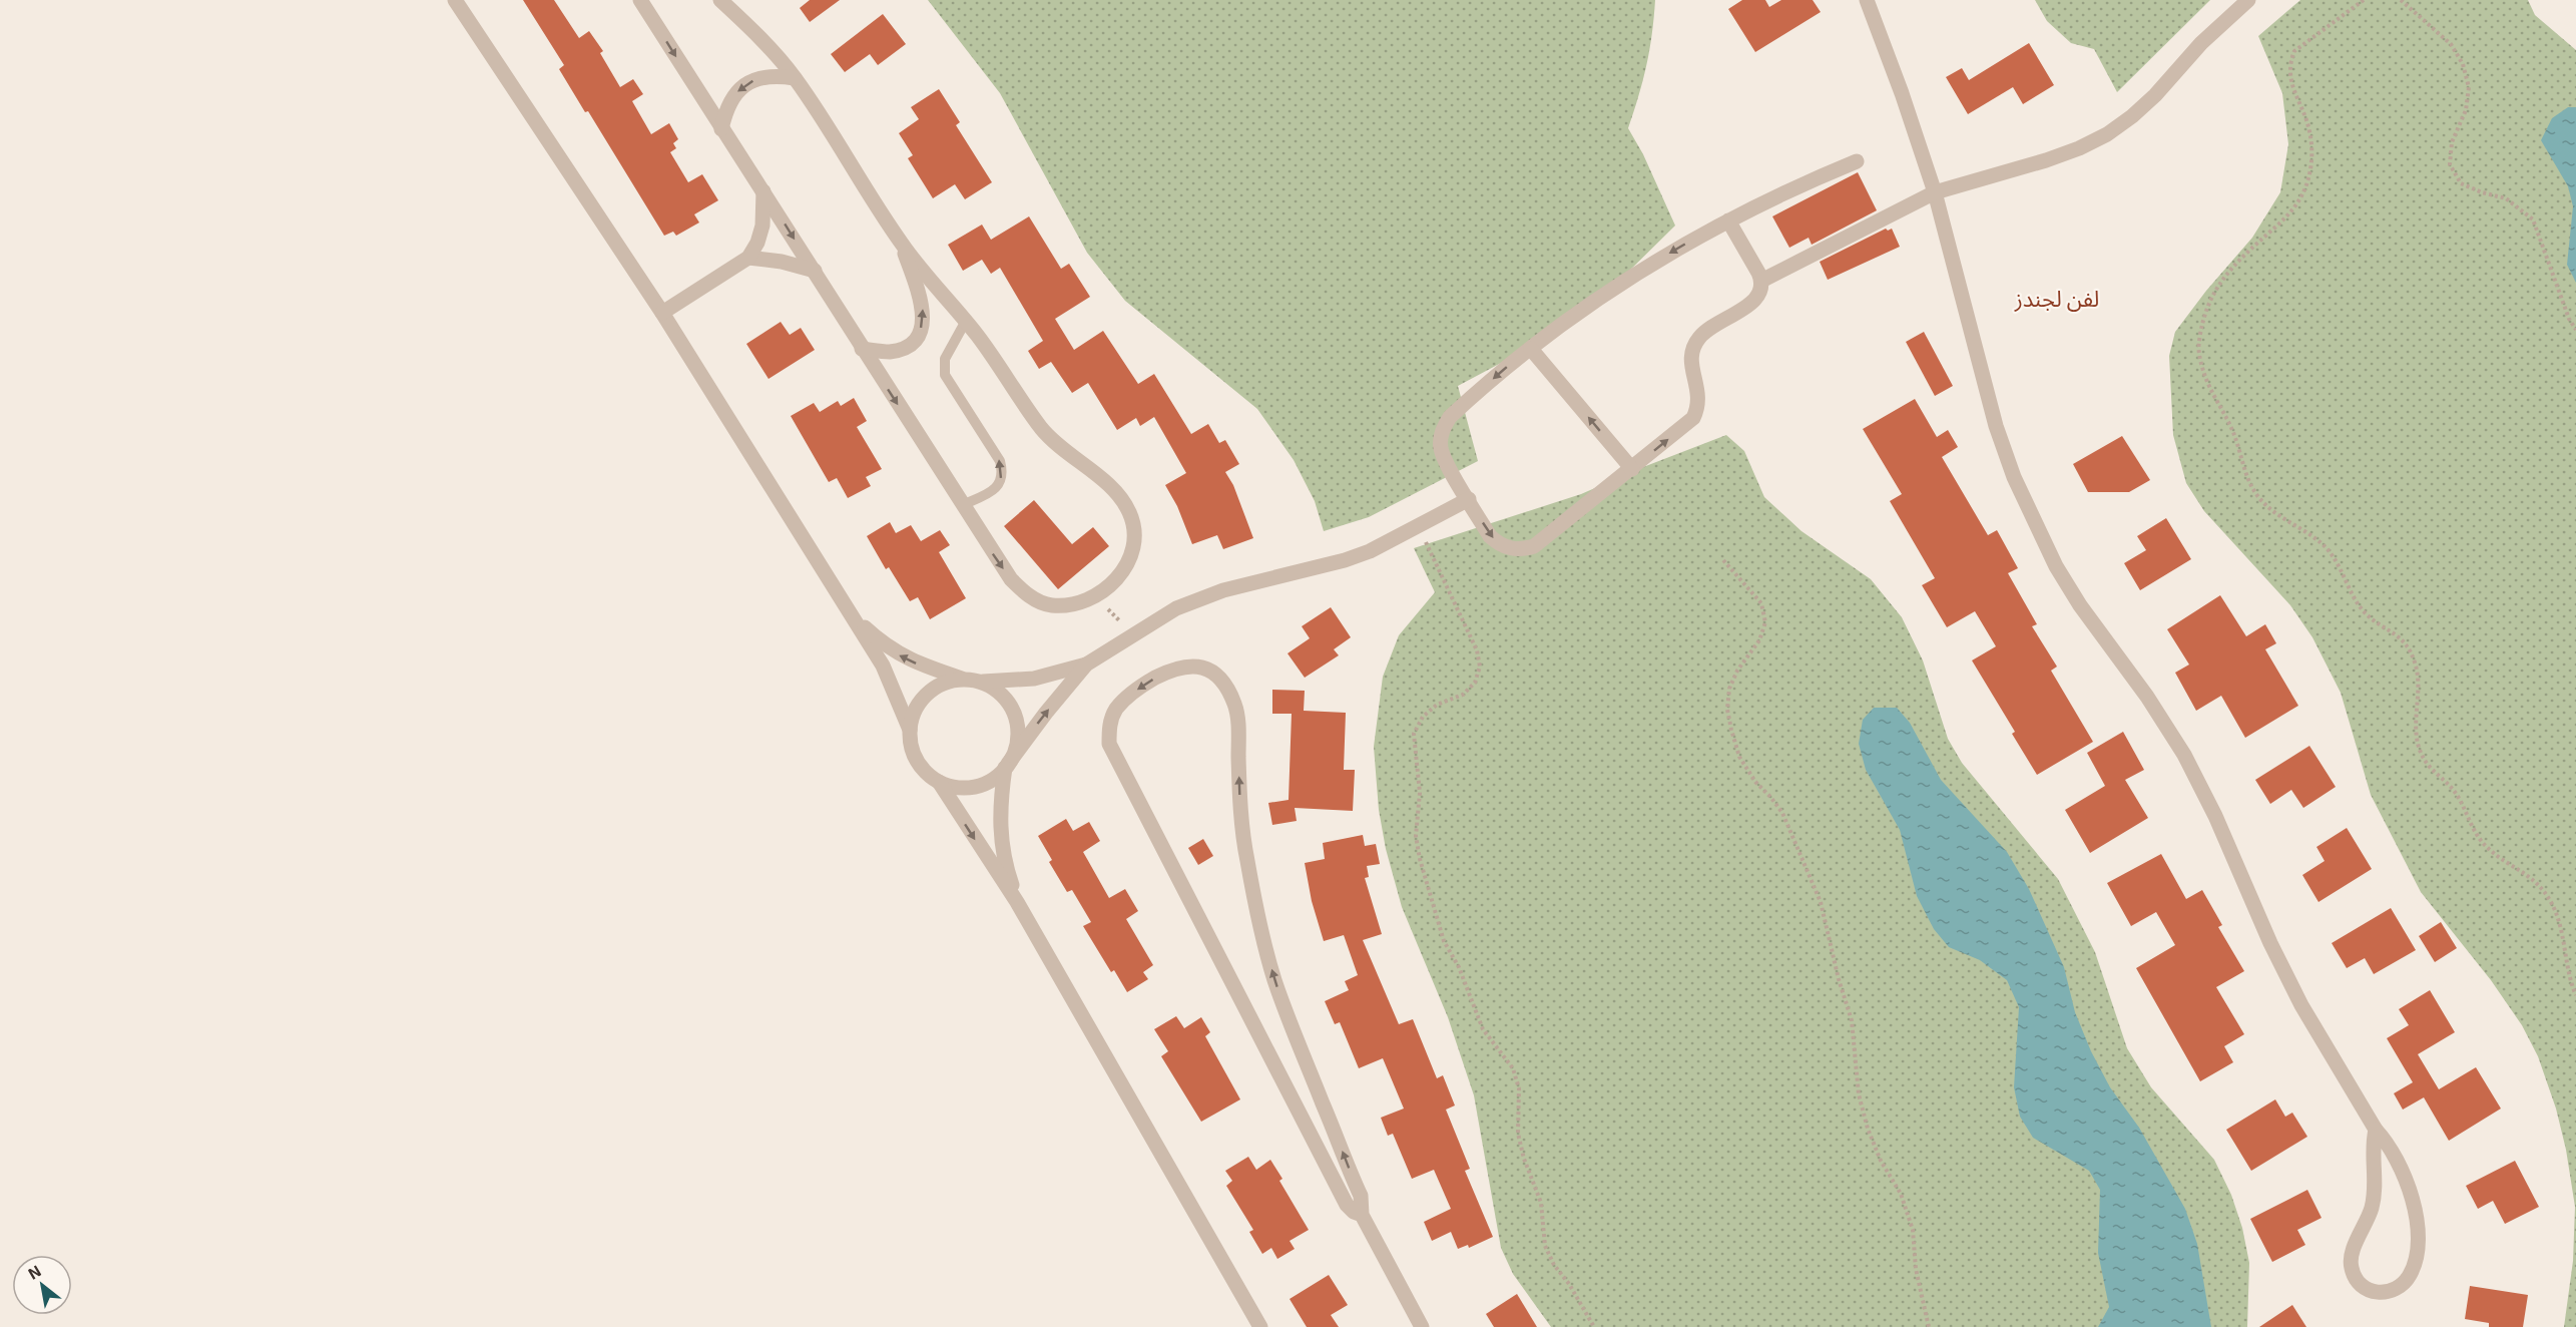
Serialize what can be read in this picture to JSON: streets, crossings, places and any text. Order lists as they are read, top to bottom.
{
  "districts": ["لفن لجندز"],
  "north": "top left"
}
